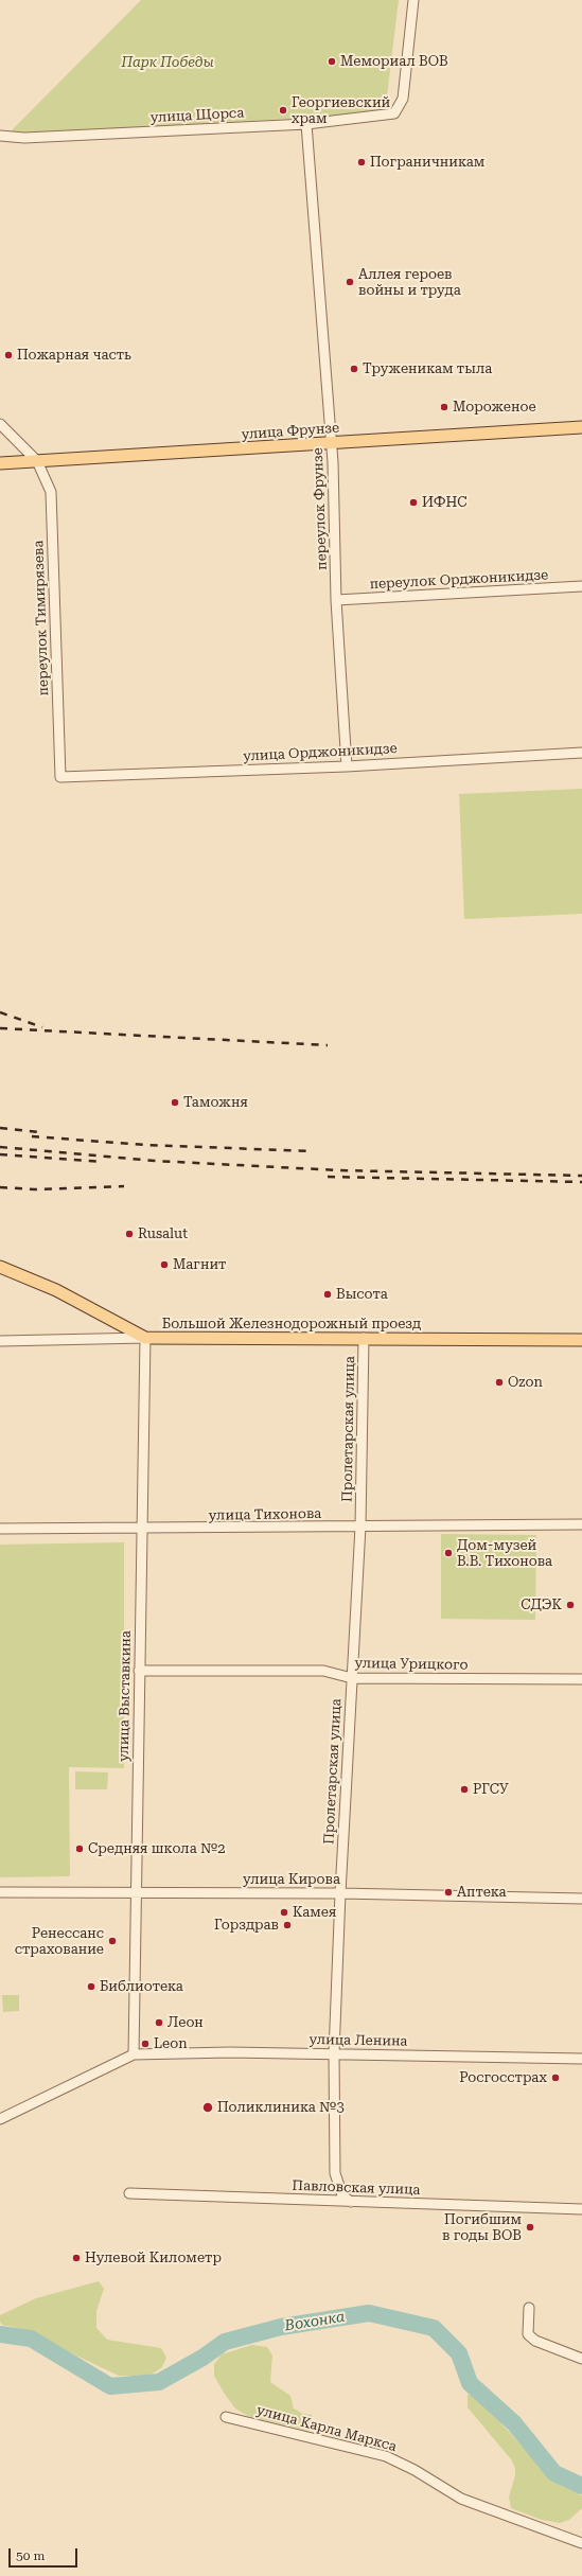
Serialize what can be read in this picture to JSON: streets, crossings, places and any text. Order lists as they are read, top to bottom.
{
  "streets": {
    "main road": ["улица Фрунзе", "Большой Железнодорожный проезд"],
    "street": [
      "улица Щорса",
      "переулок Фрунзе",
      "переулок Орджоникидзе",
      "переулок Тимирязева",
      "улица Орджоникидзе",
      "Пролетарская улица",
      "улица Тихонова",
      "улица Урицкого",
      "улица Выставкина",
      "улица Кирова",
      "улица Ленина",
      "Павловская улица",
      "улица Карла Маркса"
    ]
  },
  "crossings": [
    ["улица Щорса", "переулок Фрунзе"],
    ["улица Фрунзе", "переулок Фрунзе"],
    ["улица Фрунзе", "переулок Тимирязева"],
    ["переулок Фрунзе", "переулок Орджоникидзе"],
    ["переулок Фрунзе", "улица Орджоникидзе"],
    ["переулок Тимирязева", "улица Орджоникидзе"],
    ["Большой Железнодорожный проезд", "Пролетарская улица"],
    ["Большой Железнодорожный проезд", "улица Выставкина"],
    ["Пролетарская улица", "улица Тихонова"],
    ["Пролетарская улица", "улица Урицкого"],
    ["Пролетарская улица", "улица Кирова"],
    ["Пролетарская улица", "улица Ленина"],
    ["Пролетарская улица", "Павловская улица"],
    ["улица Тихонова", "улица Выставкина"],
    ["улица Урицкого", "улица Выставкина"],
    ["улица Выставкина", "улица Кирова"],
    ["улица Выставкина", "улица Ленина"]
  ],
  "water": ["Вохонка"],
  "parks": ["Парк Победы"],
  "places": [
    "Мемориал ВОВ",
    "Георгиевский храм",
    "Пограничникам",
    "Аллея героев войны и труда",
    "Пожарная часть",
    "Труженикам тыла",
    "Мороженое",
    "ИФНС",
    "Таможня",
    "Rusalut",
    "Магнит",
    "Высота",
    "Ozon",
    "Дом-музей В.В. Тихонова",
    "СДЭК",
    "РГСУ",
    "Средняя школа №2",
    "Аптека",
    "Камея",
    "Горздрав",
    "Ренессанс страхование",
    "Библиотека",
    "Леон",
    "Leon",
    "Росгосстрах",
    "Поликлиника №3",
    "Погибшим в годы ВОВ",
    "Нулевой Километр"
  ],
  "scale_bar": "50 m"
}
